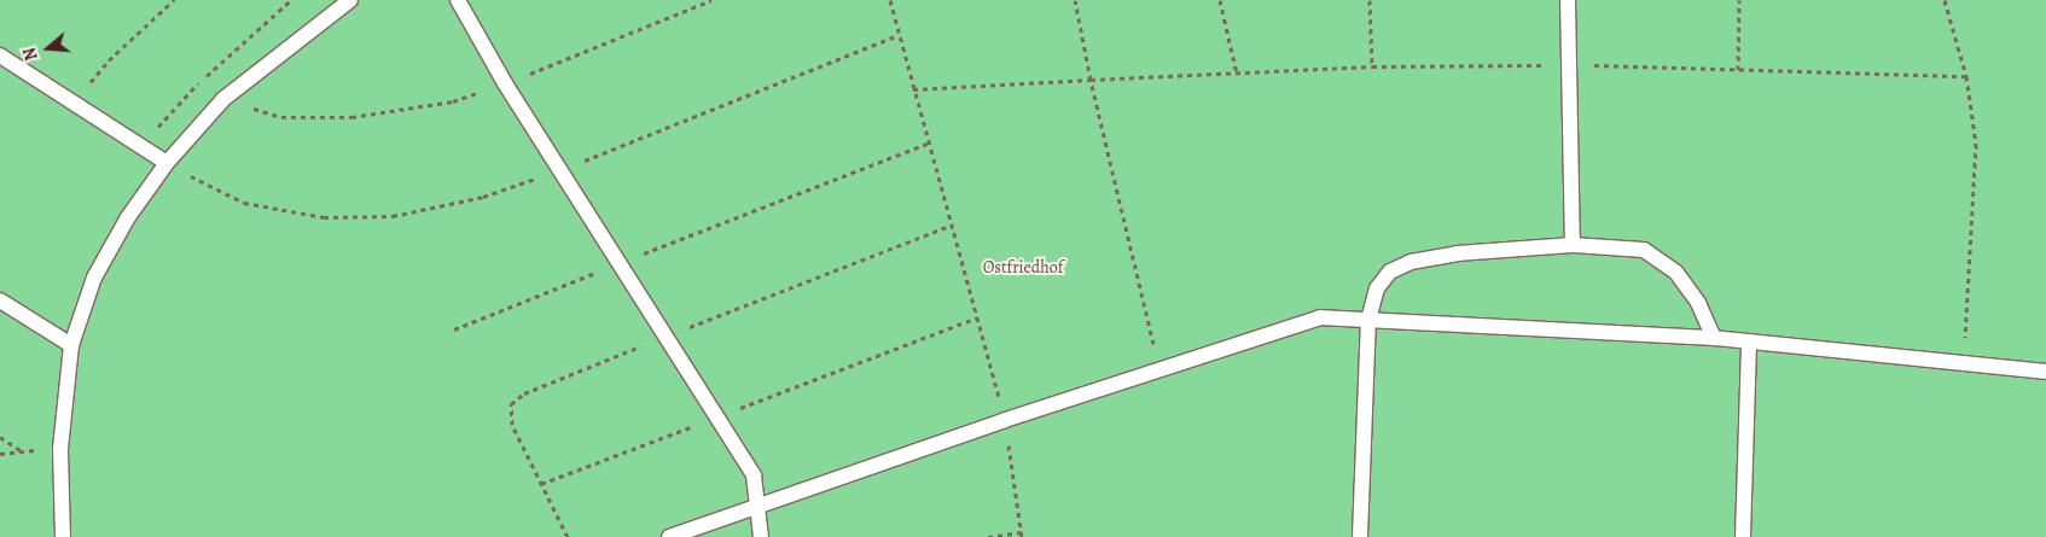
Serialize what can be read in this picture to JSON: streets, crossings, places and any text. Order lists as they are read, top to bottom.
{
  "parks": ["Ostfriedhof"],
  "north": "left"
}
